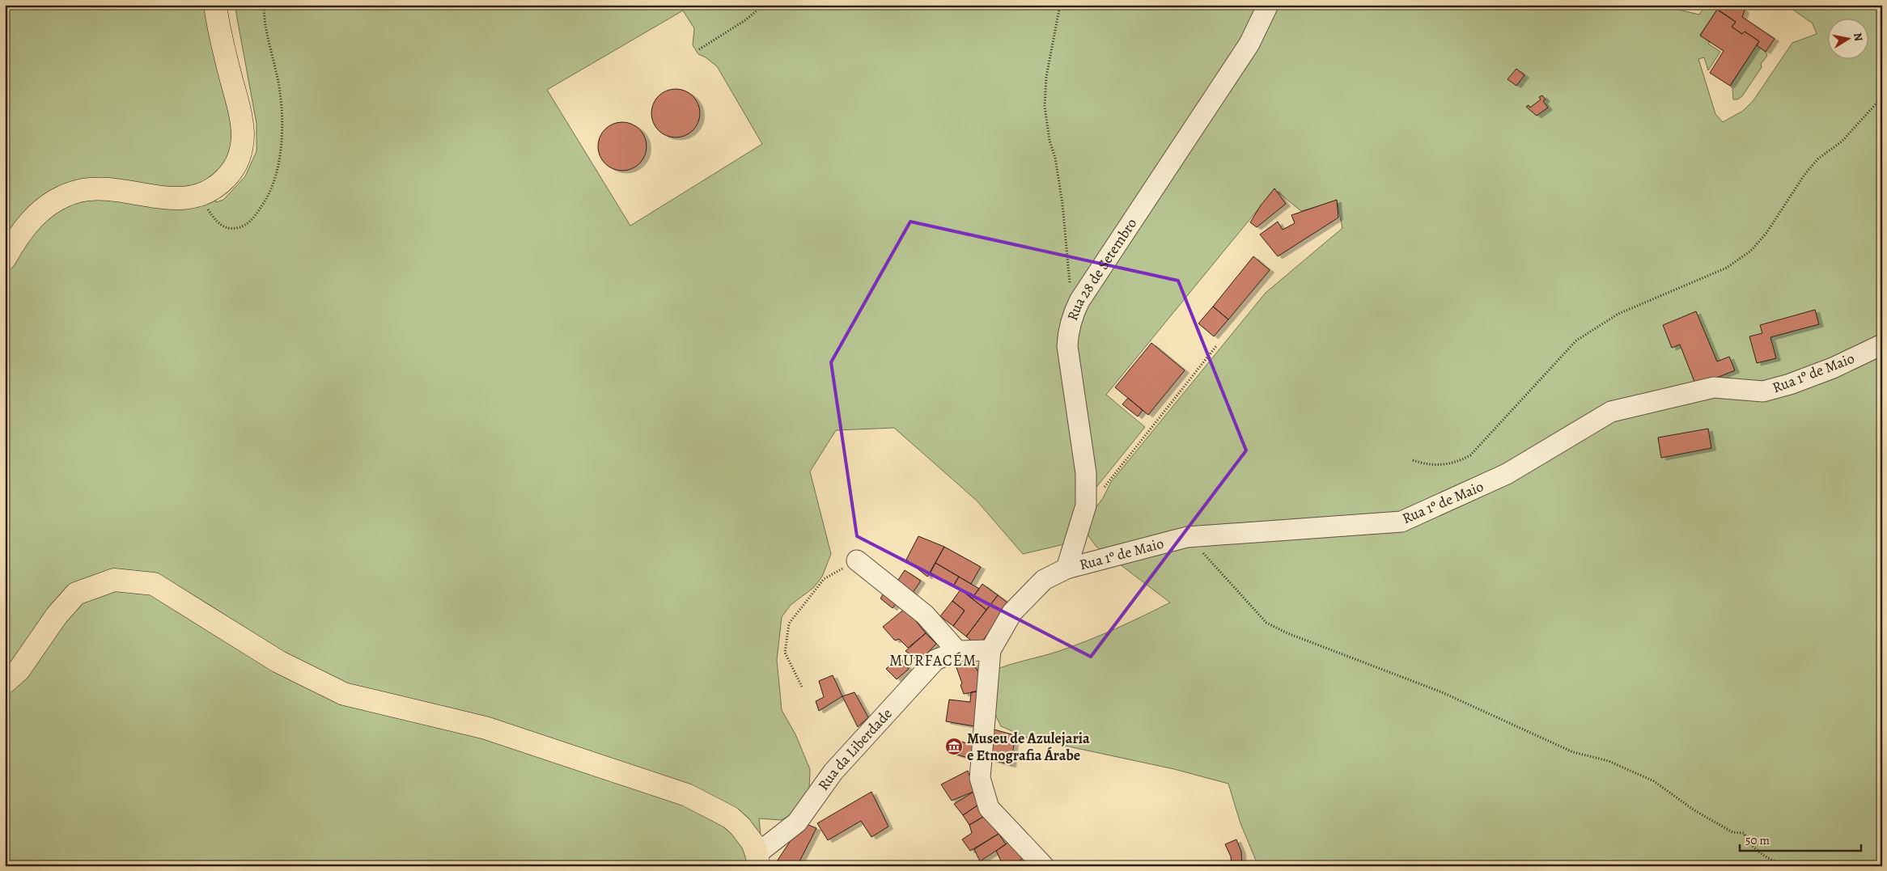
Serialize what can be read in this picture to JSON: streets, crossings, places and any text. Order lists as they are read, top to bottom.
{
  "streets": {
    "street": ["Rua 28 de Setembro", "Rua 1º de Maio", "Rua da Liberdade"]
  },
  "crossings": [
    ["Rua 28 de Setembro", "Rua 1º de Maio"]
  ],
  "districts": ["MURFACÉM"],
  "places": {
    "museum": ["Museu de Azulejaria e Etnografia Árabe"]
  },
  "scale_bar": "50 m",
  "north": "right"
}
